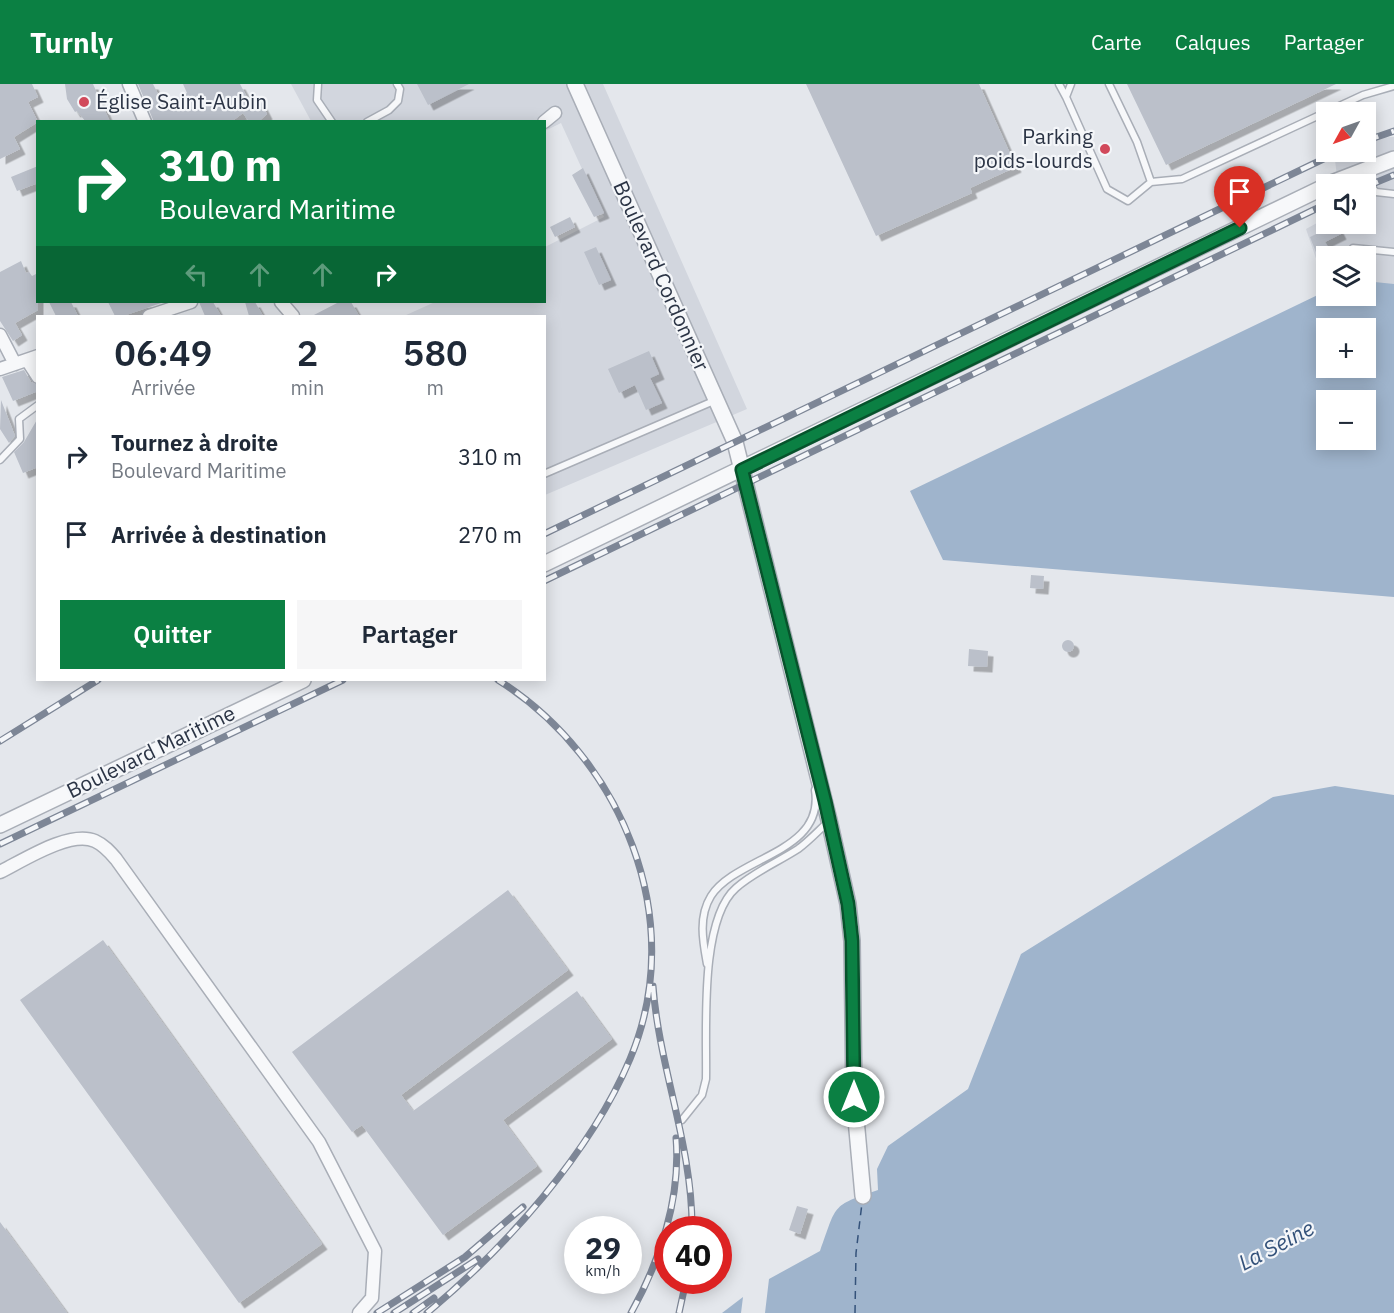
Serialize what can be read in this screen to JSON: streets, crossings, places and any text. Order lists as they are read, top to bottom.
{
  "streets": {
    "street": ["Boulevard Cordonnier", "Boulevard Maritime"]
  },
  "water": ["La Seine"],
  "places": ["Église Saint-Aubin", "Parking poids-lourds"],
  "north": "bottom left",
  "page": {
    "header": "Turnly",
    "nav": ["Carte", "Calques", "Partager"],
    "map_buttons": ["+", "−"],
    "turn": ["310 m", "Boulevard Maritime"],
    "eta": [
      "06:49",
      "Arrivée",
      "2",
      "min",
      "580",
      "m"
    ],
    "list": [
      {
        "name": "Tournez à droite",
        "note": "Boulevard Maritime",
        "value": "310 m"
      },
      {
        "name": "Arrivée à destination",
        "value": "270 m"
      }
    ],
    "buttons": ["Quitter", "Partager"],
    "speed": "29 km/h",
    "limit": "40"
  }
}
